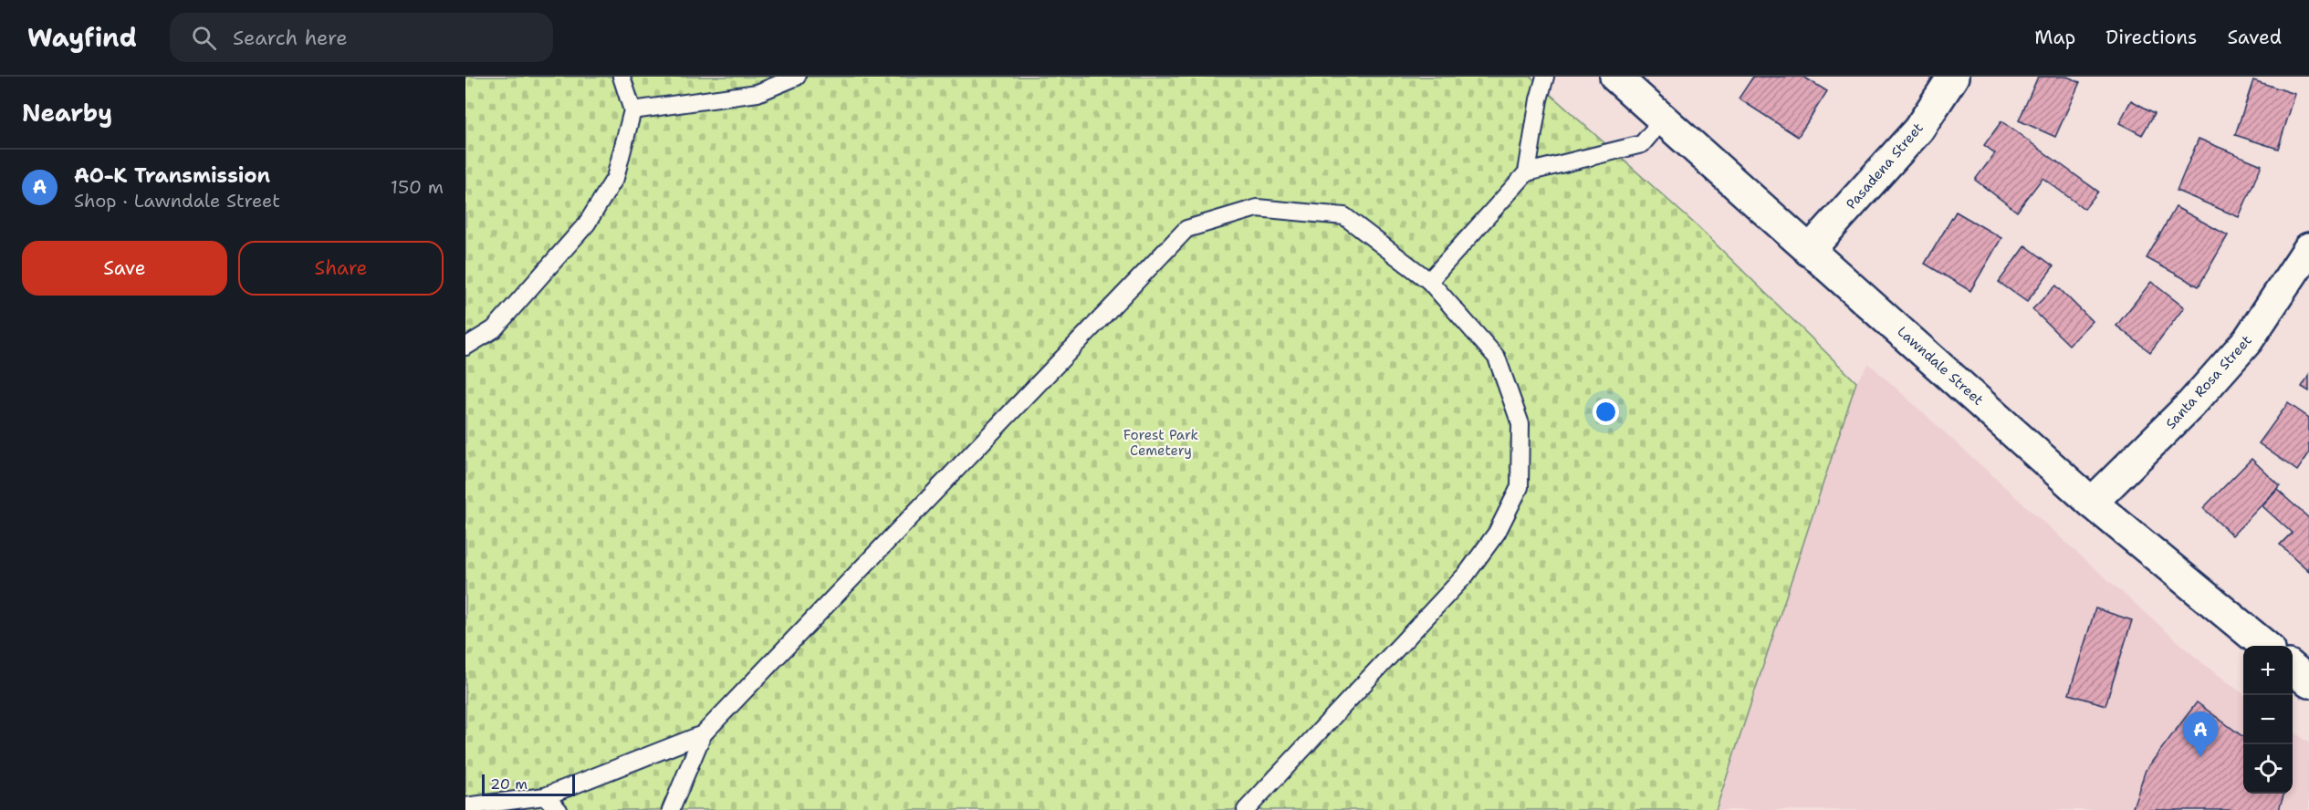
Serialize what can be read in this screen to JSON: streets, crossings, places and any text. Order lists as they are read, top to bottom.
{
  "streets": {
    "main road": ["Pasadena Street", "Lawndale Street", "Santa Rosa Street"]
  },
  "crossings": [
    ["Pasadena Street", "Lawndale Street"],
    ["Lawndale Street", "Santa Rosa Street"]
  ],
  "parks": ["Forest Park Cemetery"],
  "scale_bar": "20 m",
  "page": {
    "header": "Wayfind",
    "search": "Search here",
    "nav": ["Map", "Directions", "Saved"],
    "heading": "Nearby",
    "list": [
      {
        "mark": "A",
        "name": "AO-K Transmission",
        "note": "Shop · Lawndale Street",
        "value": "150 m"
      }
    ],
    "buttons": ["Save", "Share"],
    "map_buttons": ["+", "−"],
    "pins": "A",
    "scale": "20 m"
  }
}
